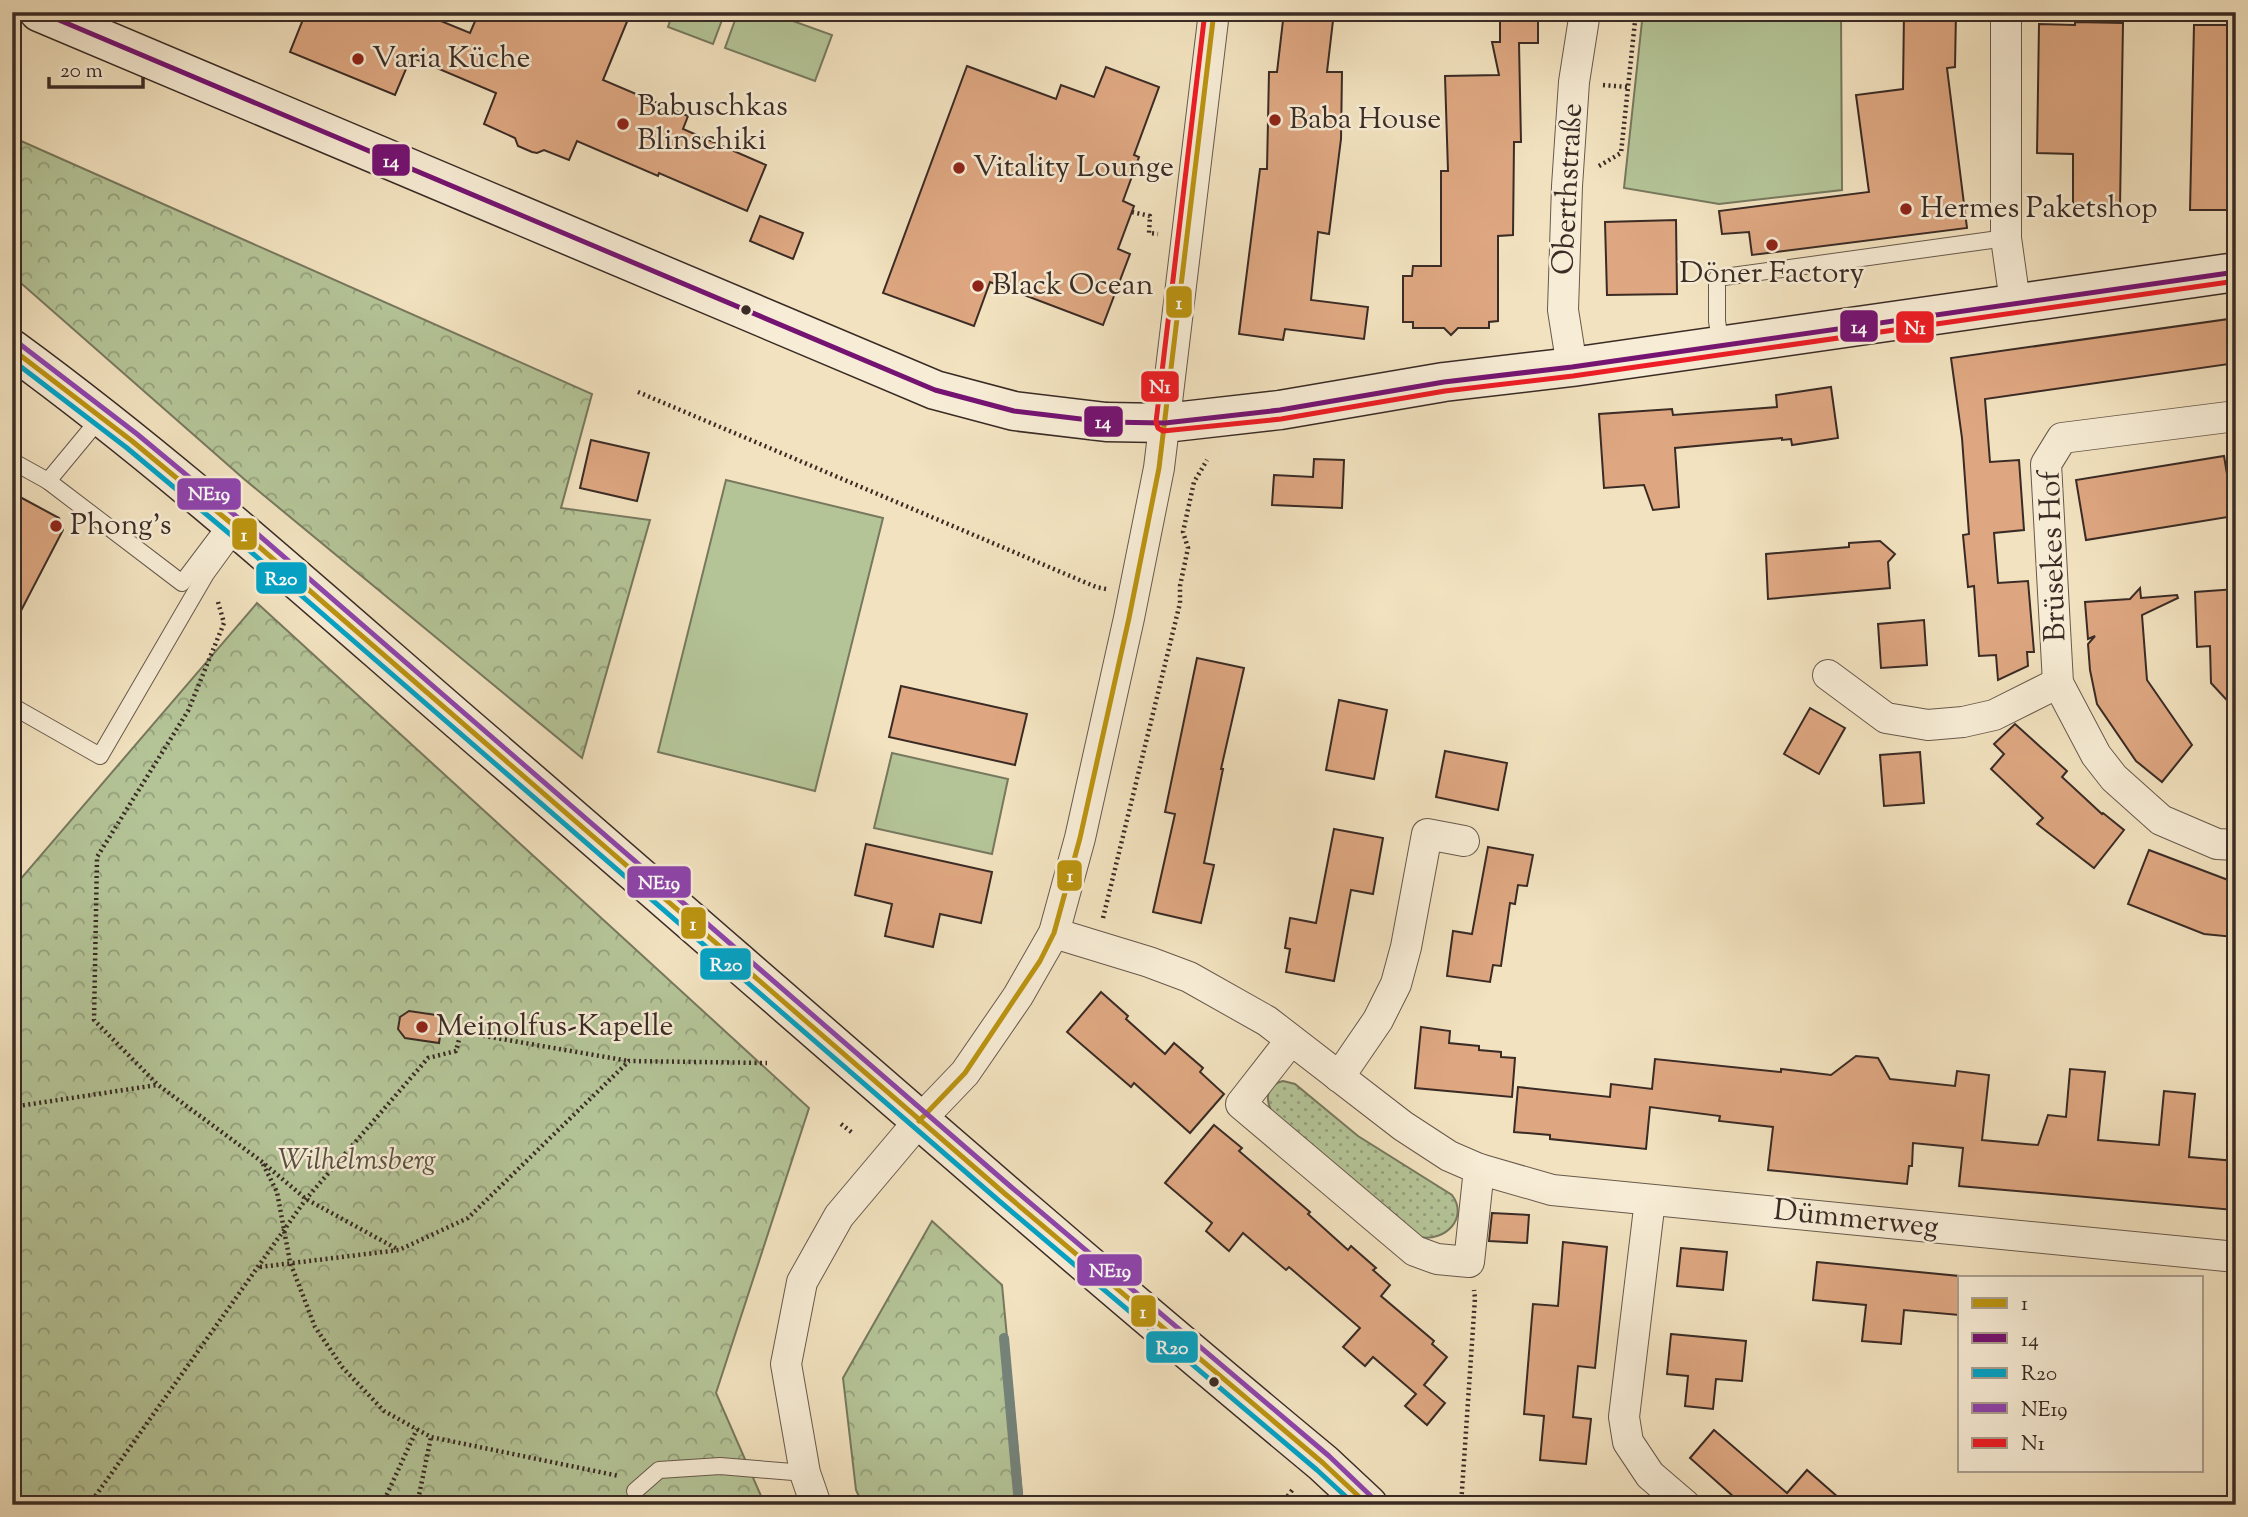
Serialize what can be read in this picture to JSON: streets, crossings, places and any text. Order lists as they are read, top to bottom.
{
  "streets": {
    "street": ["Oberthstraße", "Brüsekes Hof", "Dümmerweg"]
  },
  "parks": ["Wilhelmsberg"],
  "places": [
    "Varia Küche",
    "Baba House",
    "Babuschkas Blinschiki",
    "Vitality Lounge",
    "Hermes Paketshop",
    "Döner Factory",
    "Black Ocean",
    "Phong's",
    "Meinolfus-Kapelle"
  ],
  "lines": [
    "transit line 1",
    "transit line 14",
    "transit line N1",
    "transit line NE19",
    "transit line R20"
  ],
  "legend": [
    "1",
    "14",
    "R20",
    "NE19",
    "N1"
  ],
  "scale_bar": "20 m"
}
